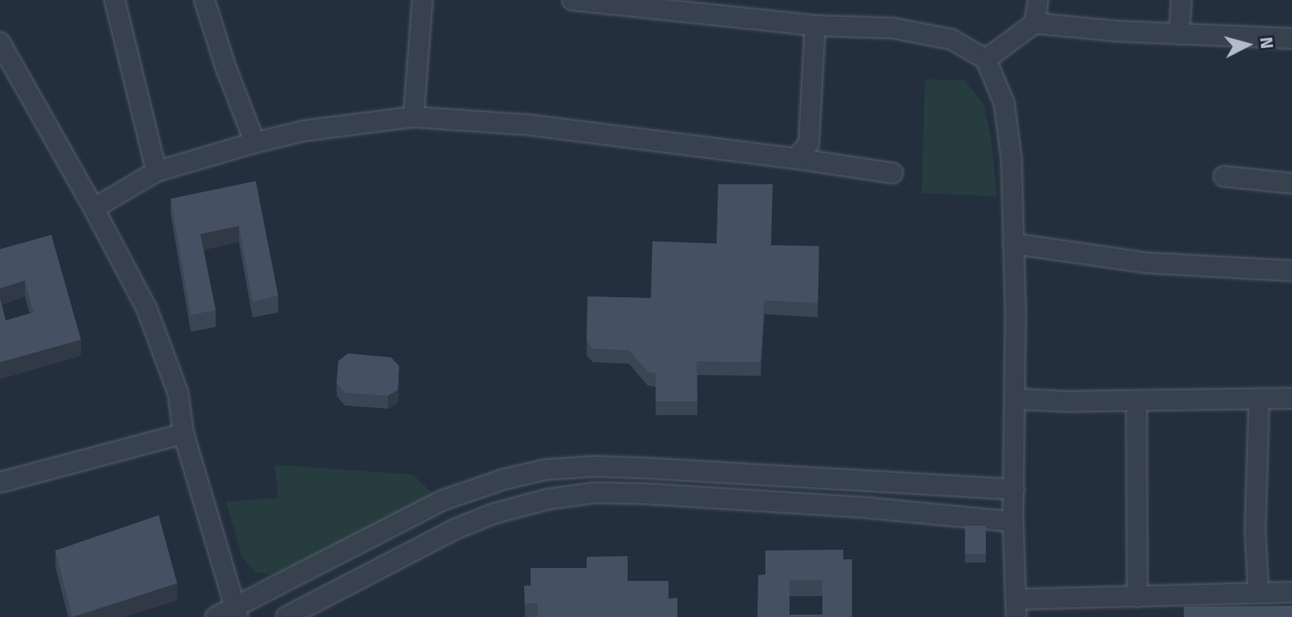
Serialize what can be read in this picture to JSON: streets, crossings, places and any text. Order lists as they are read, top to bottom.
{
  "north": "right"
}
